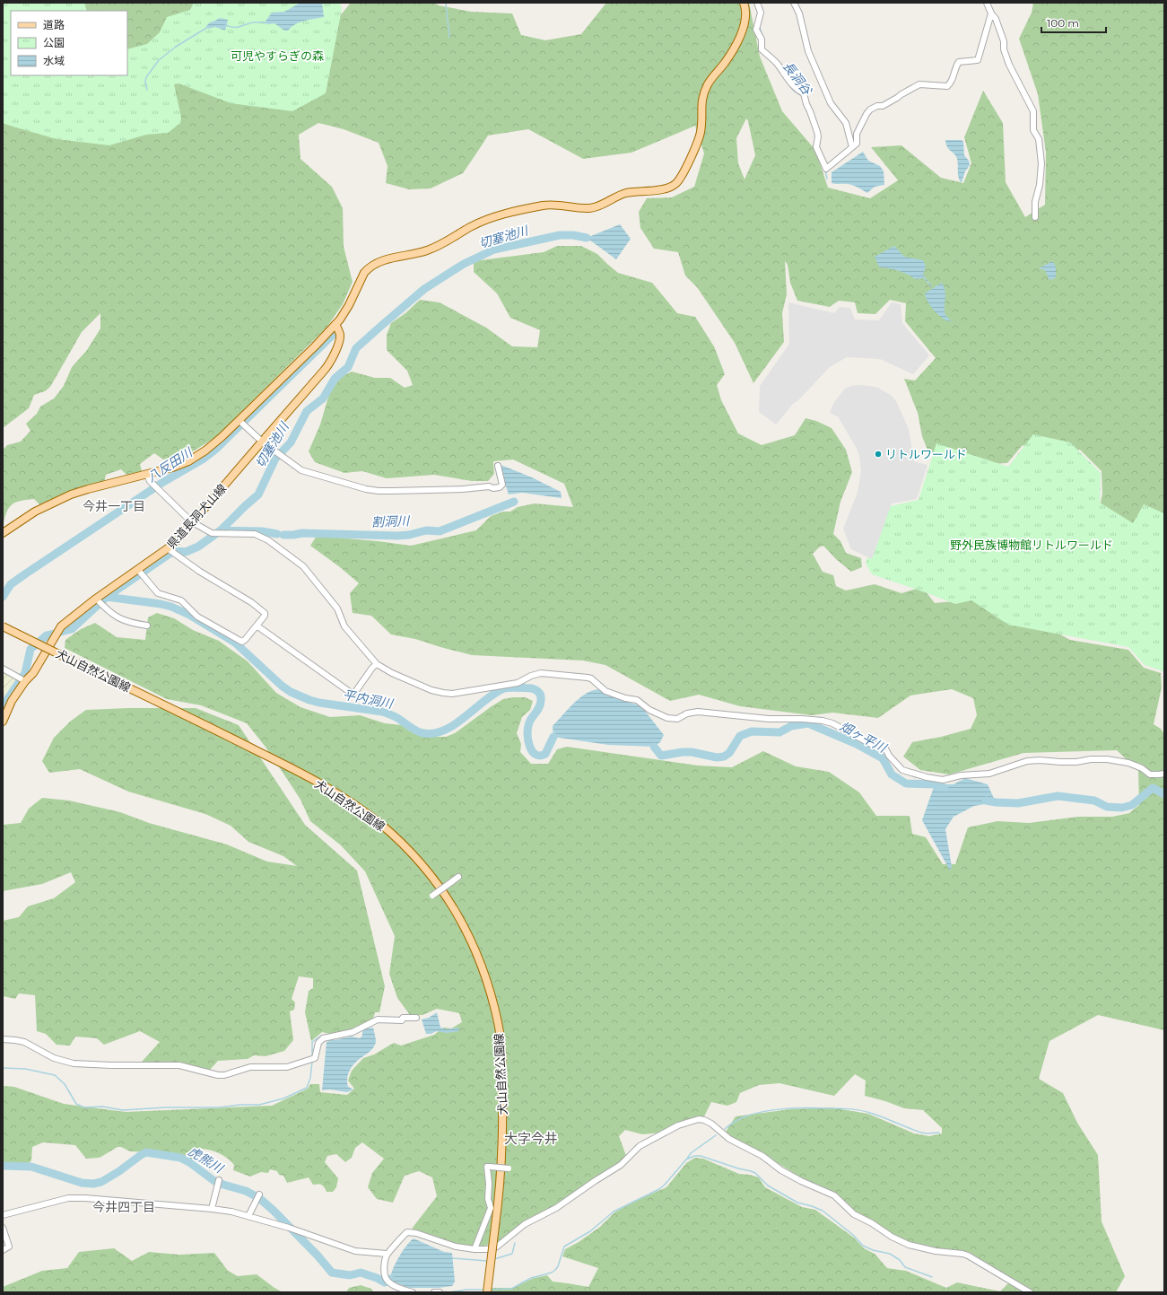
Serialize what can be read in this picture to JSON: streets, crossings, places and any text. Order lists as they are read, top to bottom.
{
  "streets": {
    "main road": ["県道長洞犬山線", "犬山自然公園線"]
  },
  "districts": ["今井一丁目", "大字今井", "今井四丁目"],
  "water": [
    "長洞谷",
    "切塞池川",
    "八反田川",
    "割洞川",
    "平内洞川",
    "畑ヶ平川",
    "虎熊川"
  ],
  "parks": ["可児やすらぎの森", "野外民族博物館リトルワールド"],
  "places": ["リトルワールド"],
  "legend": ["道路", "公園", "水域"],
  "scale_bar": "100 m"
}
